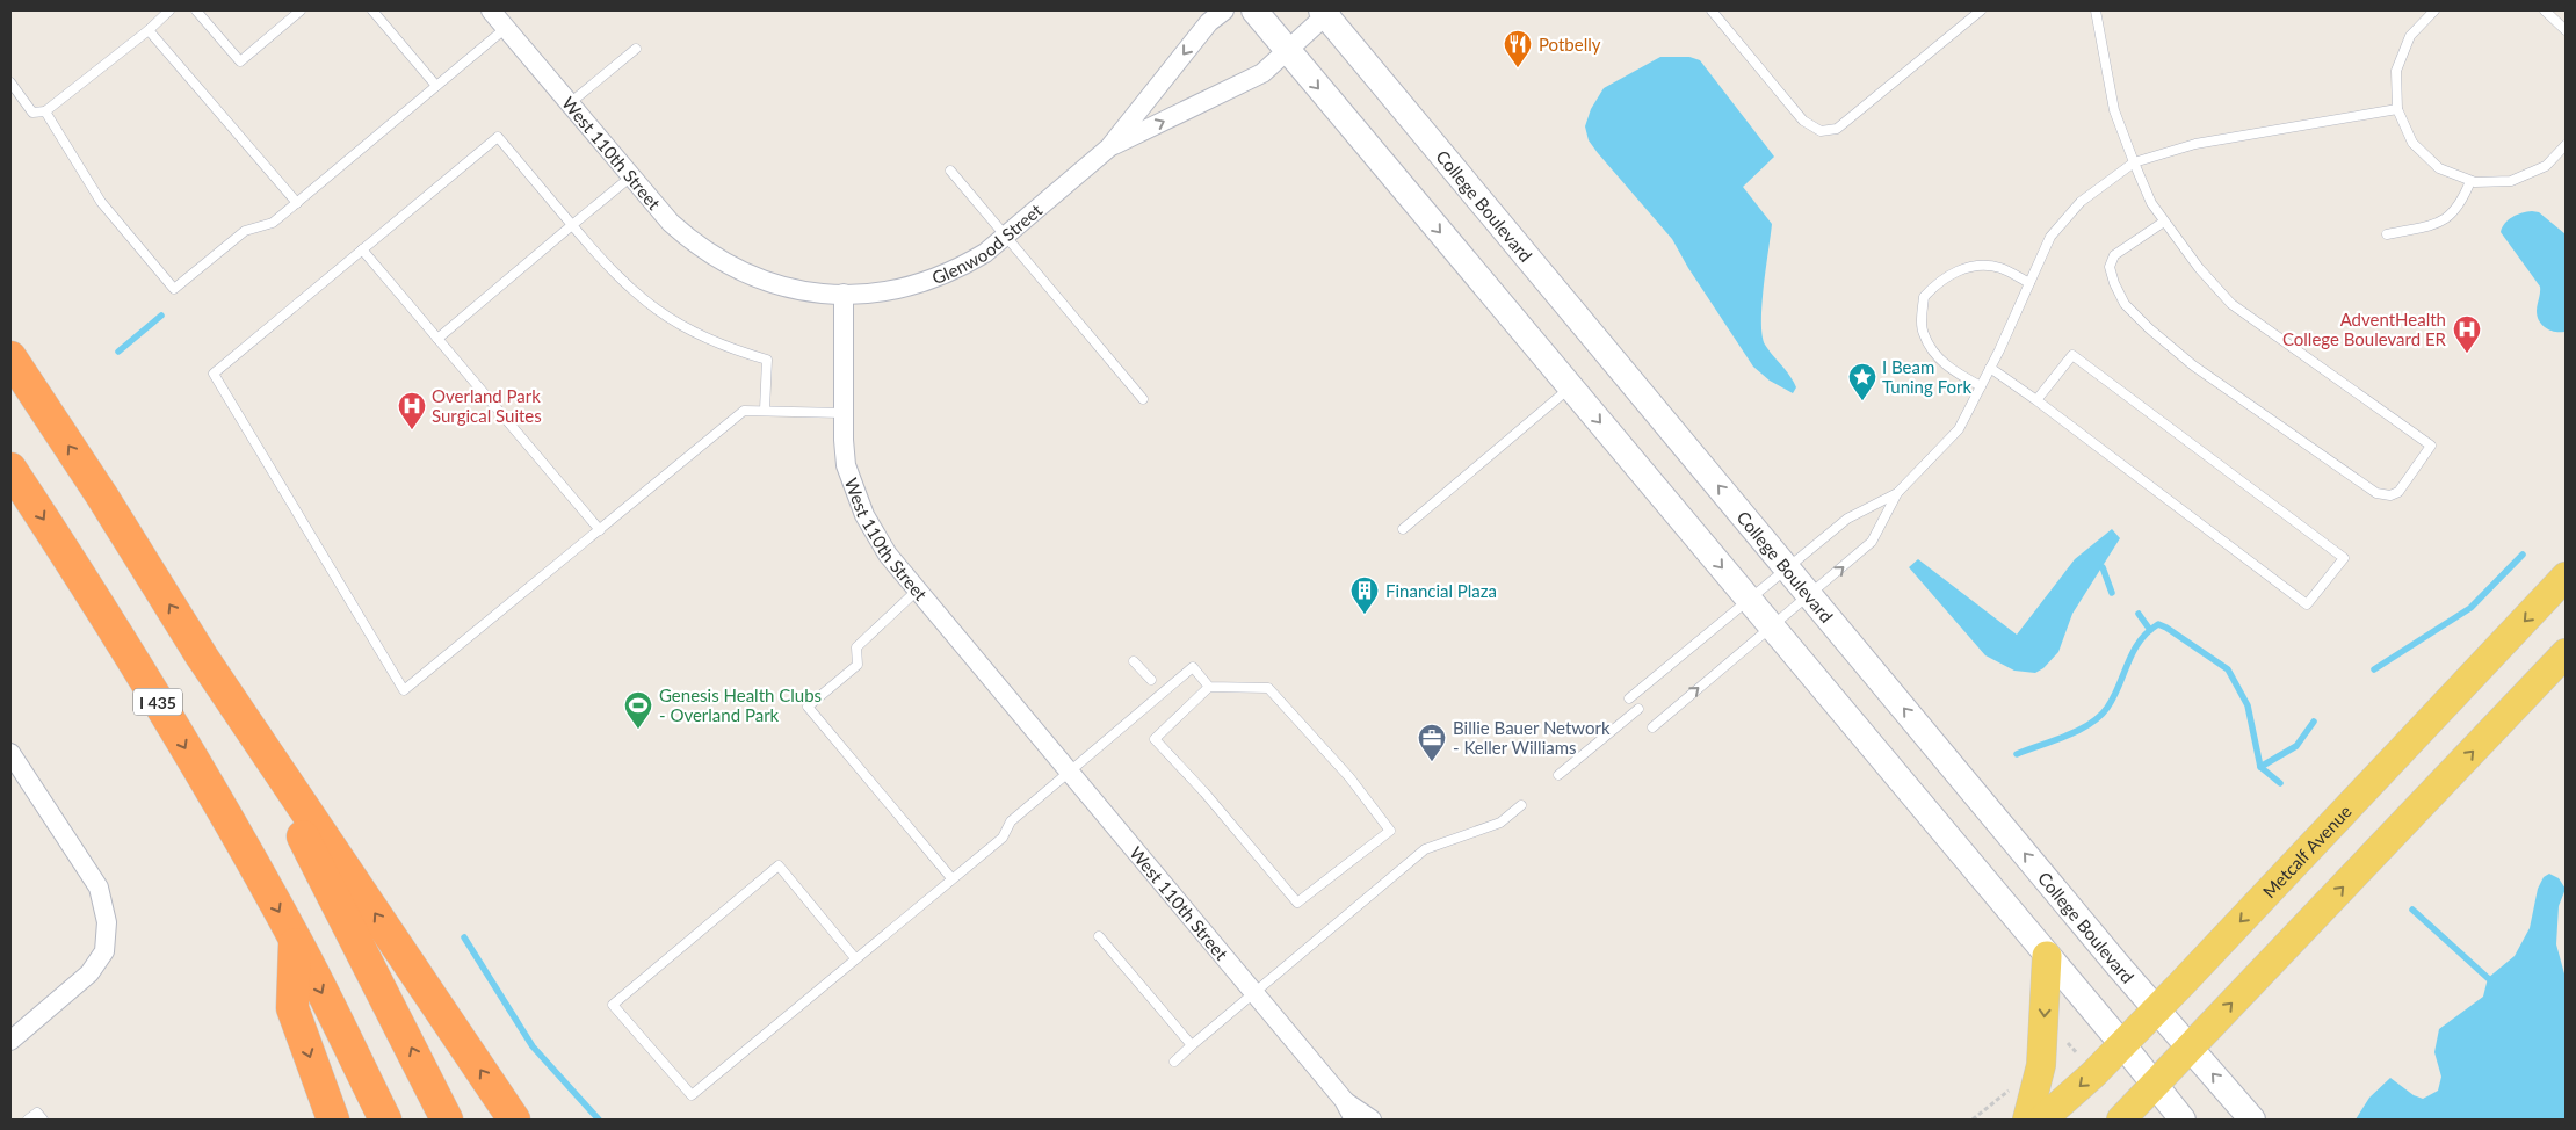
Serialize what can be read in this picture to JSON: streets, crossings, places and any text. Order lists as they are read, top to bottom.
{
  "streets": {
    "highway": ["I 435"],
    "main road": ["College Boulevard", "Metcalf Avenue"],
    "street": ["West 110th Street", "Glenwood Street"]
  },
  "crossings": [
    ["West 110th Street", "Glenwood Street"],
    ["College Boulevard", "Glenwood Street"],
    ["College Boulevard", "Metcalf Avenue"]
  ],
  "places": {
    "restaurant": ["Potbelly"],
    "hospital": ["AdventHealth College Boulevard ER", "Overland Park Surgical Suites"],
    "place": ["I Beam Tuning Fork"],
    "building": ["Financial Plaza"],
    "sports": ["Genesis Health Clubs - Overland Park"],
    "office": ["Billie Bauer Network - Keller Williams"]
  }
}
